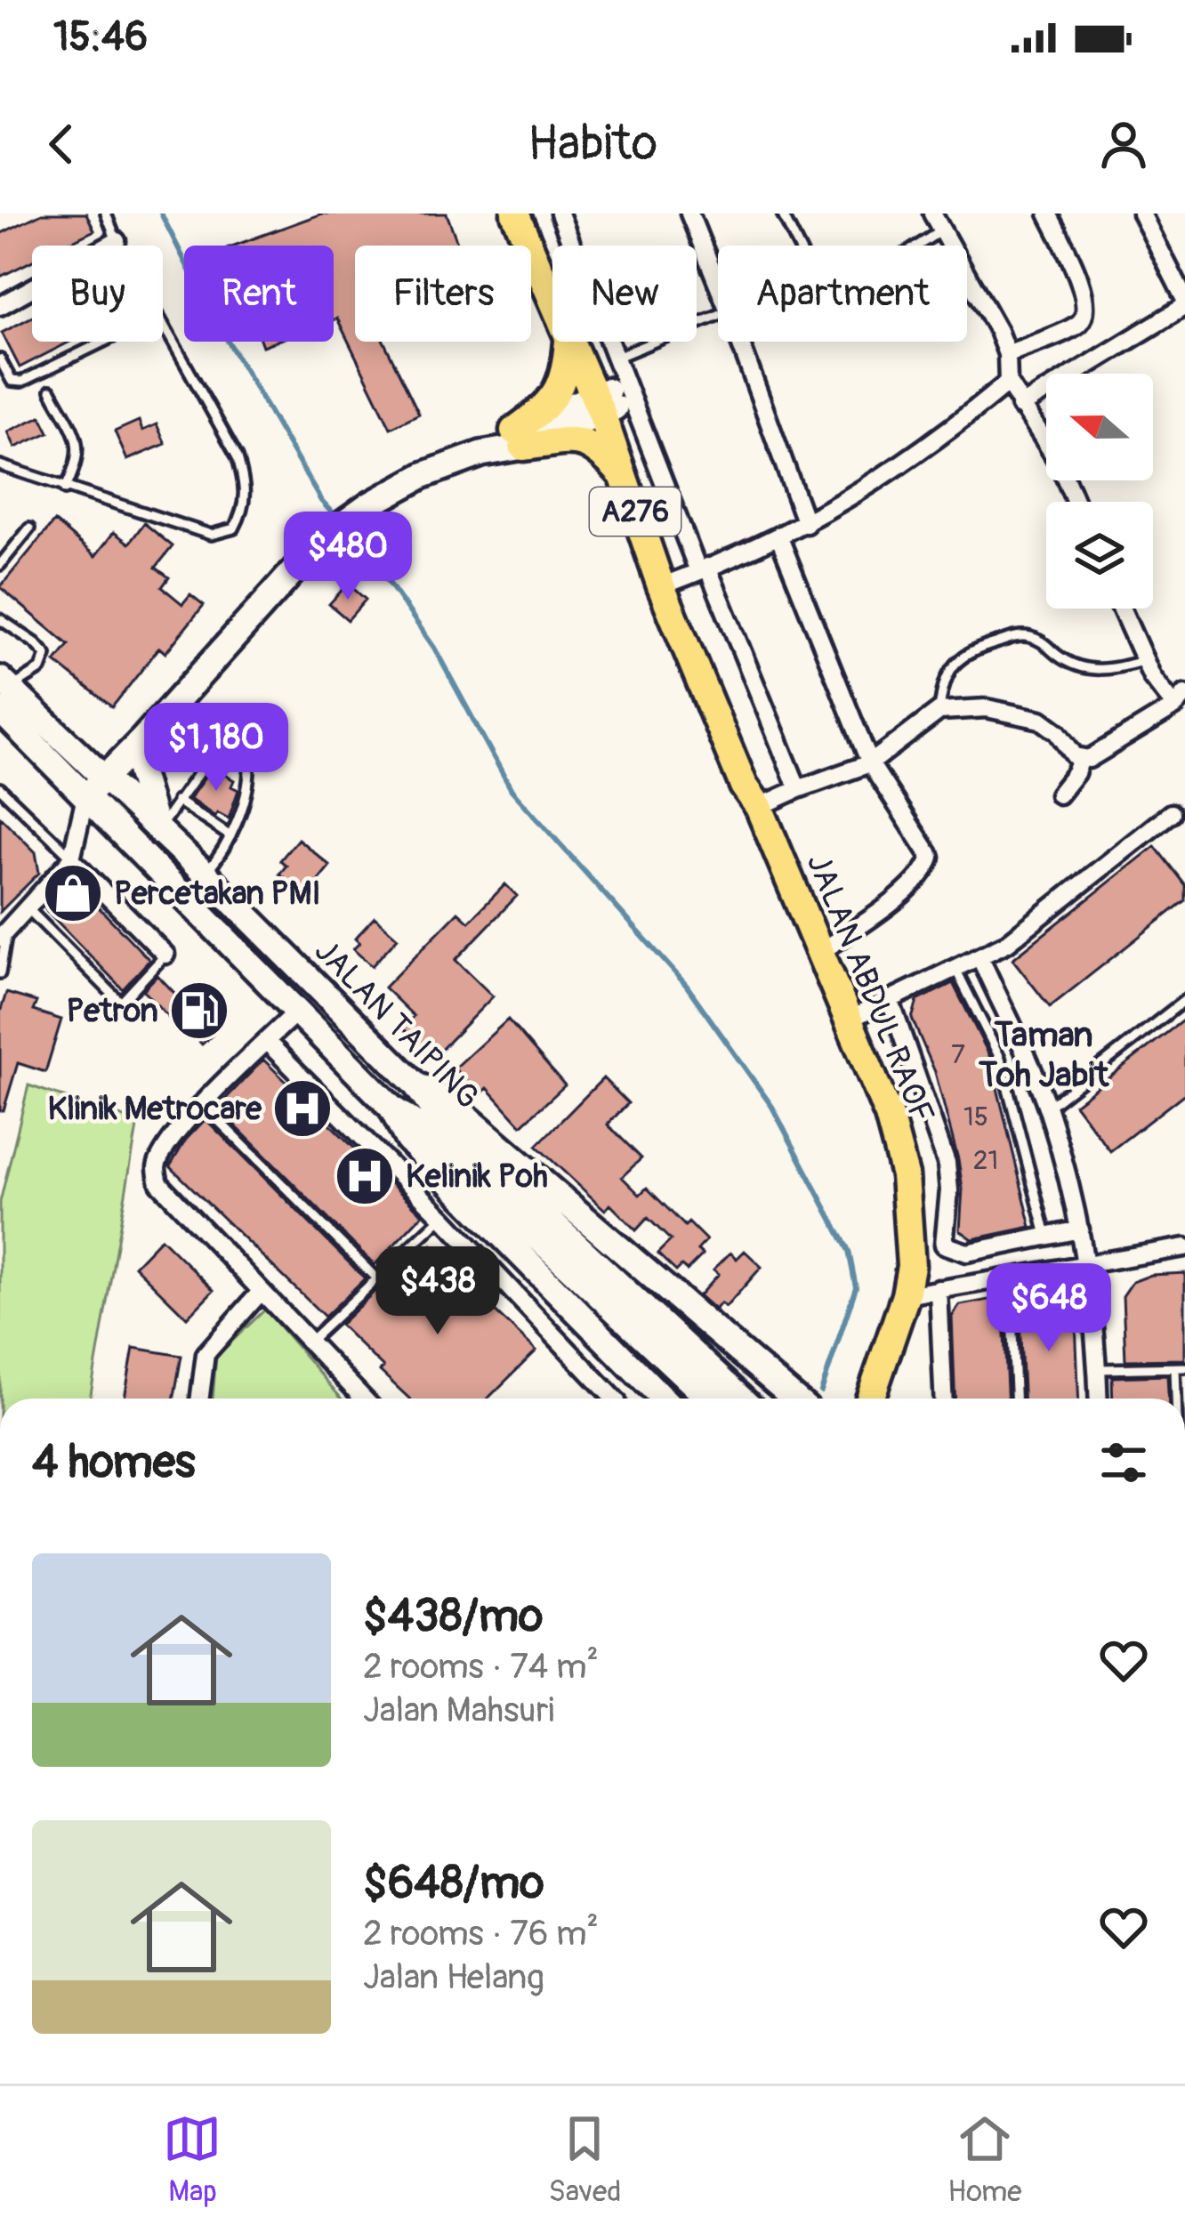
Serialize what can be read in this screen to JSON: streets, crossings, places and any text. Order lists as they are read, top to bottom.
{
  "streets": {
    "main road": ["A276", "JALAN ABDUL RAOF", "JALAN TAIPING"]
  },
  "districts": ["Taman Toh Jabit"],
  "places": {
    "shop": ["Percetakan PMI"],
    "fuel station": ["Petron"],
    "hospital": ["Klinik Metrocare", "Kelinik Poh"]
  },
  "house_numbers": ["7", "15", "21"],
  "north": "left",
  "page": {
    "status": "15:46",
    "header": "Habito",
    "chip": [
      "Buy",
      "Rent",
      "Filters",
      "New",
      "Apartment"
    ],
    "price": [
      "$480",
      "$1,180",
      "$438",
      "$648"
    ],
    "heading": "4 homes",
    "list": [
      {
        "name": "$438/mo",
        "note": "2 rooms · 74 m² · Jalan Mahsuri"
      },
      {
        "name": "$648/mo",
        "note": "2 rooms · 76 m² · Jalan Helang"
      }
    ],
    "tabs": ["Map", "Saved", "Home"]
  }
}
